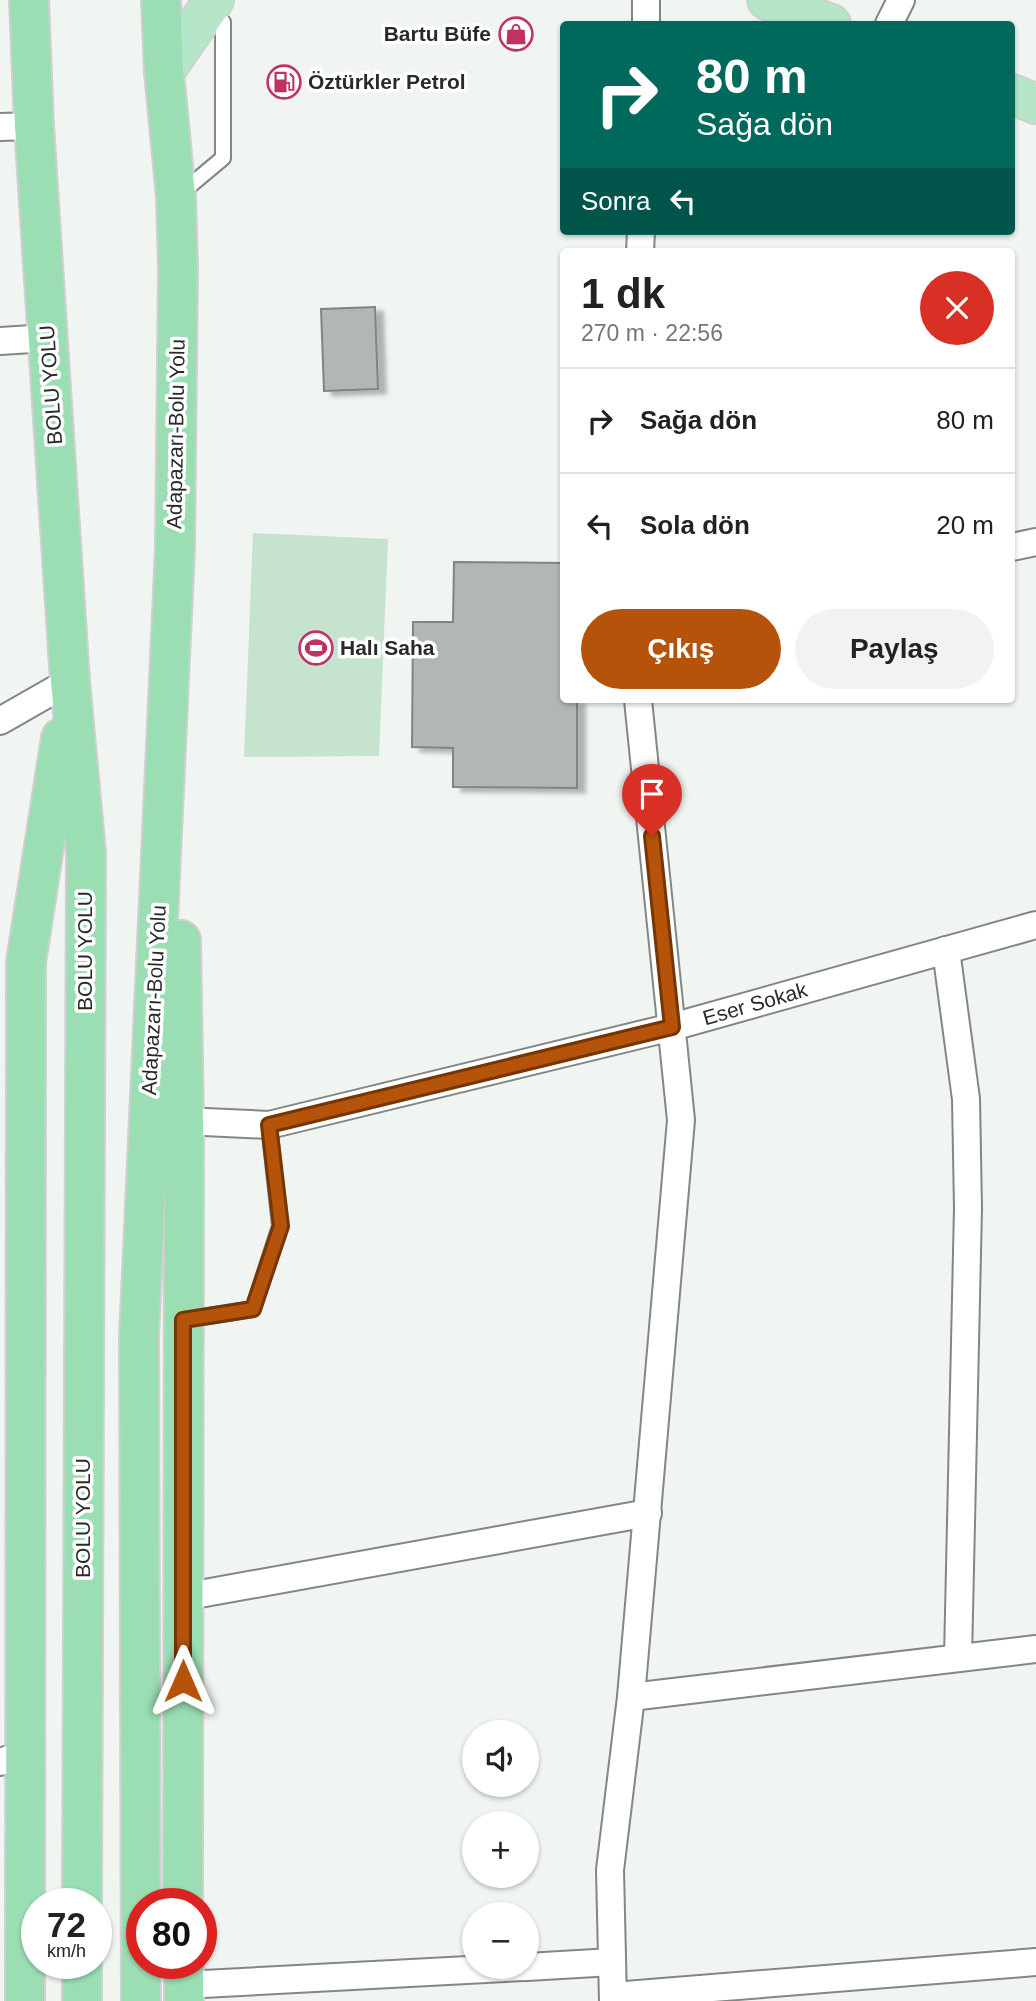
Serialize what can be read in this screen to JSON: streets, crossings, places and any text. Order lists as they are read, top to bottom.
{
  "streets": {
    "highway": ["BOLU YOLU", "Adapazarı-Bolu Yolu"],
    "street": ["Eser Sokak"]
  },
  "places": {
    "shop": ["Bartu Büfe"],
    "fuel station": ["Öztürkler Petrol"],
    "sports": ["Halı Saha"]
  },
  "page": {
    "turn": ["80 m", "Sağa dön"],
    "then": "Sonra",
    "heading": ["1 dk", "270 m · 22:56"],
    "list": [
      {
        "name": "Sağa dön",
        "value": "80 m"
      },
      {
        "name": "Sola dön",
        "value": "20 m"
      }
    ],
    "buttons": ["Çıkış", "Paylaş"],
    "map_buttons": ["+", "−"],
    "speed": "72 km/h",
    "limit": "80"
  }
}
